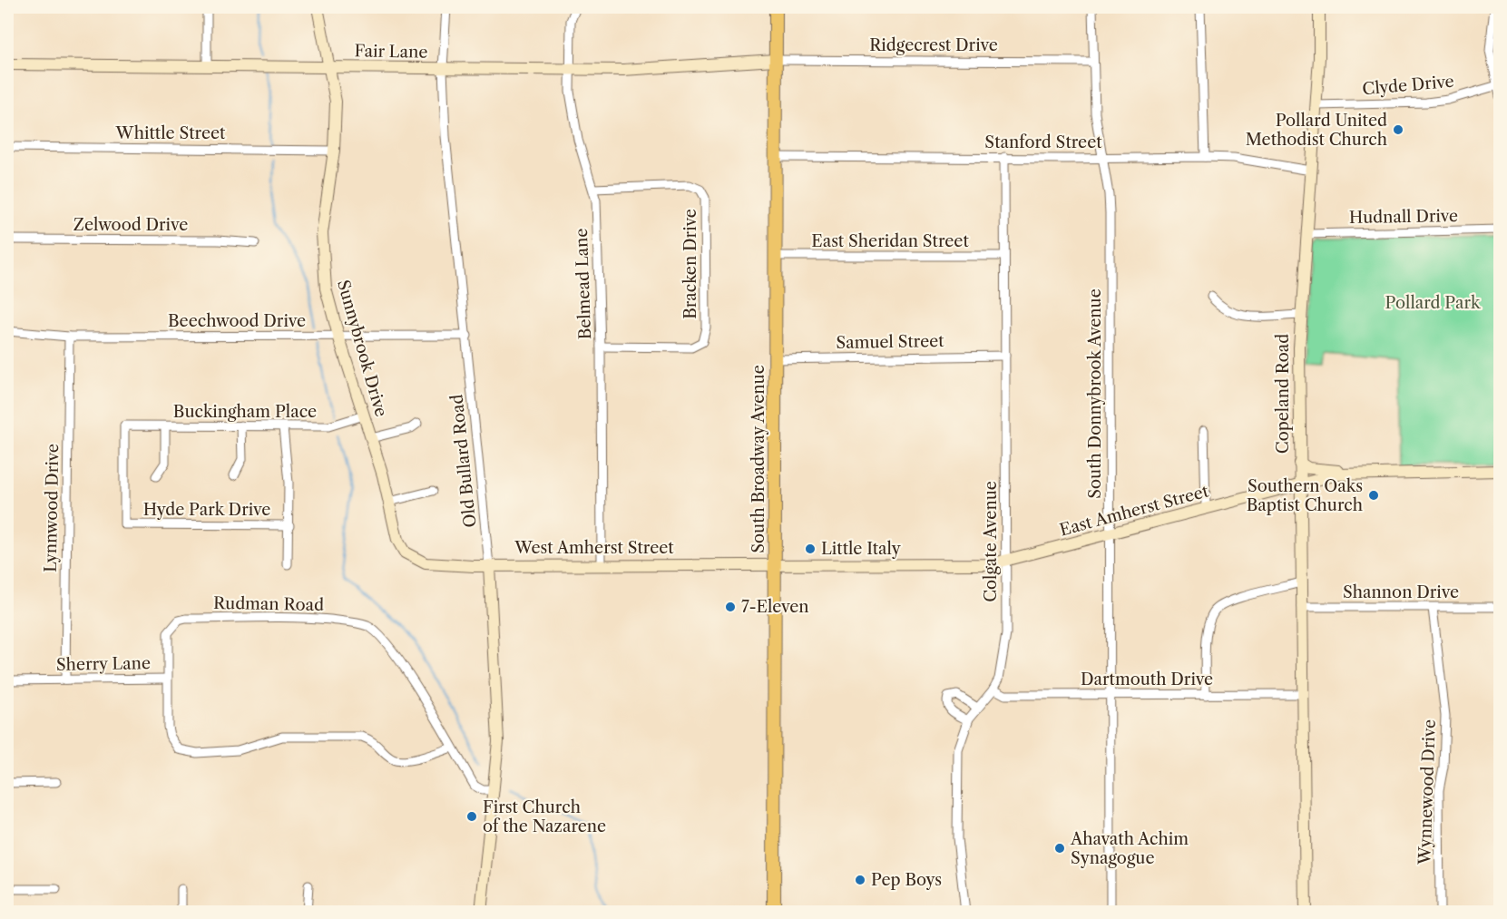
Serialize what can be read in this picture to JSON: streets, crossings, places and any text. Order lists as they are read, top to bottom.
{
  "streets": {
    "main road": ["South Broadway Avenue"],
    "street": [
      "Ridgecrest Drive",
      "Fair Lane",
      "Clyde Drive",
      "Whittle Street",
      "Stanford Street",
      "Hudnall Drive",
      "Zelwood Drive",
      "East Sheridan Street",
      "Bracken Drive",
      "Belmead Lane",
      "Beechwood Drive",
      "Samuel Street",
      "Sunnybrook Drive",
      "South Donnybrook Avenue",
      "Copeland Road",
      "Buckingham Place",
      "Old Bullard Road",
      "Lynnwood Drive",
      "Hyde Park Drive",
      "East Amherst Street",
      "Colgate Avenue",
      "West Amherst Street",
      "Shannon Drive",
      "Rudman Road",
      "Sherry Lane",
      "Dartmouth Drive",
      "Wynnewood Drive"
    ]
  },
  "crossings": [
    ["Ridgecrest Drive", "Fair Lane"],
    ["Ridgecrest Drive", "South Donnybrook Avenue"],
    ["Ridgecrest Drive", "South Broadway Avenue"],
    ["Fair Lane", "Belmead Lane"],
    ["Fair Lane", "Sunnybrook Drive"],
    ["Fair Lane", "South Broadway Avenue"],
    ["Fair Lane", "Old Bullard Road"],
    ["Clyde Drive", "Copeland Road"],
    ["Whittle Street", "Sunnybrook Drive"],
    ["Stanford Street", "South Donnybrook Avenue"],
    ["Stanford Street", "Copeland Road"],
    ["Stanford Street", "South Broadway Avenue"],
    ["Stanford Street", "Colgate Avenue"],
    ["Hudnall Drive", "Copeland Road"],
    ["East Sheridan Street", "South Broadway Avenue"],
    ["East Sheridan Street", "Colgate Avenue"],
    ["Bracken Drive", "Belmead Lane"],
    ["Belmead Lane", "West Amherst Street"],
    ["Beechwood Drive", "Sunnybrook Drive"],
    ["Beechwood Drive", "Old Bullard Road"],
    ["Beechwood Drive", "Lynnwood Drive"],
    ["Samuel Street", "South Broadway Avenue"],
    ["Samuel Street", "Colgate Avenue"],
    ["Sunnybrook Drive", "Buckingham Place"],
    ["Sunnybrook Drive", "West Amherst Street"],
    ["South Donnybrook Avenue", "East Amherst Street"],
    ["South Donnybrook Avenue", "Dartmouth Drive"],
    ["Copeland Road", "East Amherst Street"],
    ["Copeland Road", "Shannon Drive"],
    ["Copeland Road", "Dartmouth Drive"],
    ["Buckingham Place", "Hyde Park Drive"],
    ["South Broadway Avenue", "East Amherst Street"],
    ["South Broadway Avenue", "West Amherst Street"],
    ["Old Bullard Road", "West Amherst Street"],
    ["Old Bullard Road", "Rudman Road"],
    ["Lynnwood Drive", "Sherry Lane"],
    ["East Amherst Street", "Colgate Avenue"],
    ["East Amherst Street", "West Amherst Street"],
    ["Colgate Avenue", "Dartmouth Drive"],
    ["Shannon Drive", "Wynnewood Drive"],
    ["Rudman Road", "Sherry Lane"]
  ],
  "parks": ["Pollard Park"],
  "places": [
    "Pollard United Methodist Church",
    "Southern Oaks Baptist Church",
    "Little Italy",
    "7-Eleven",
    "First Church of the Nazarene",
    "Ahavath Achim Synagogue",
    "Pep Boys"
  ]
}
